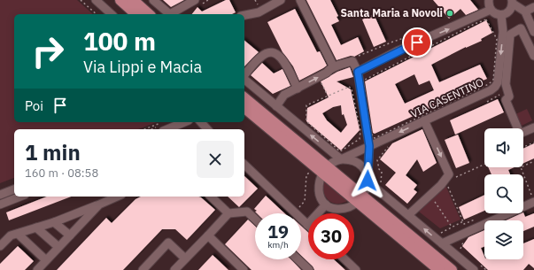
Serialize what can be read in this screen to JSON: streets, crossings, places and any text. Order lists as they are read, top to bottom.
{
  "streets": {
    "street": ["VIA CASENTINO"]
  },
  "places": ["Santa Maria a Novoli"],
  "page": {
    "turn": ["100 m", "Via Lippi e Macia"],
    "then": "Poi",
    "heading": ["1 min", "160 m · 08:58"],
    "speed": "19 km/h",
    "limit": "30"
  }
}
